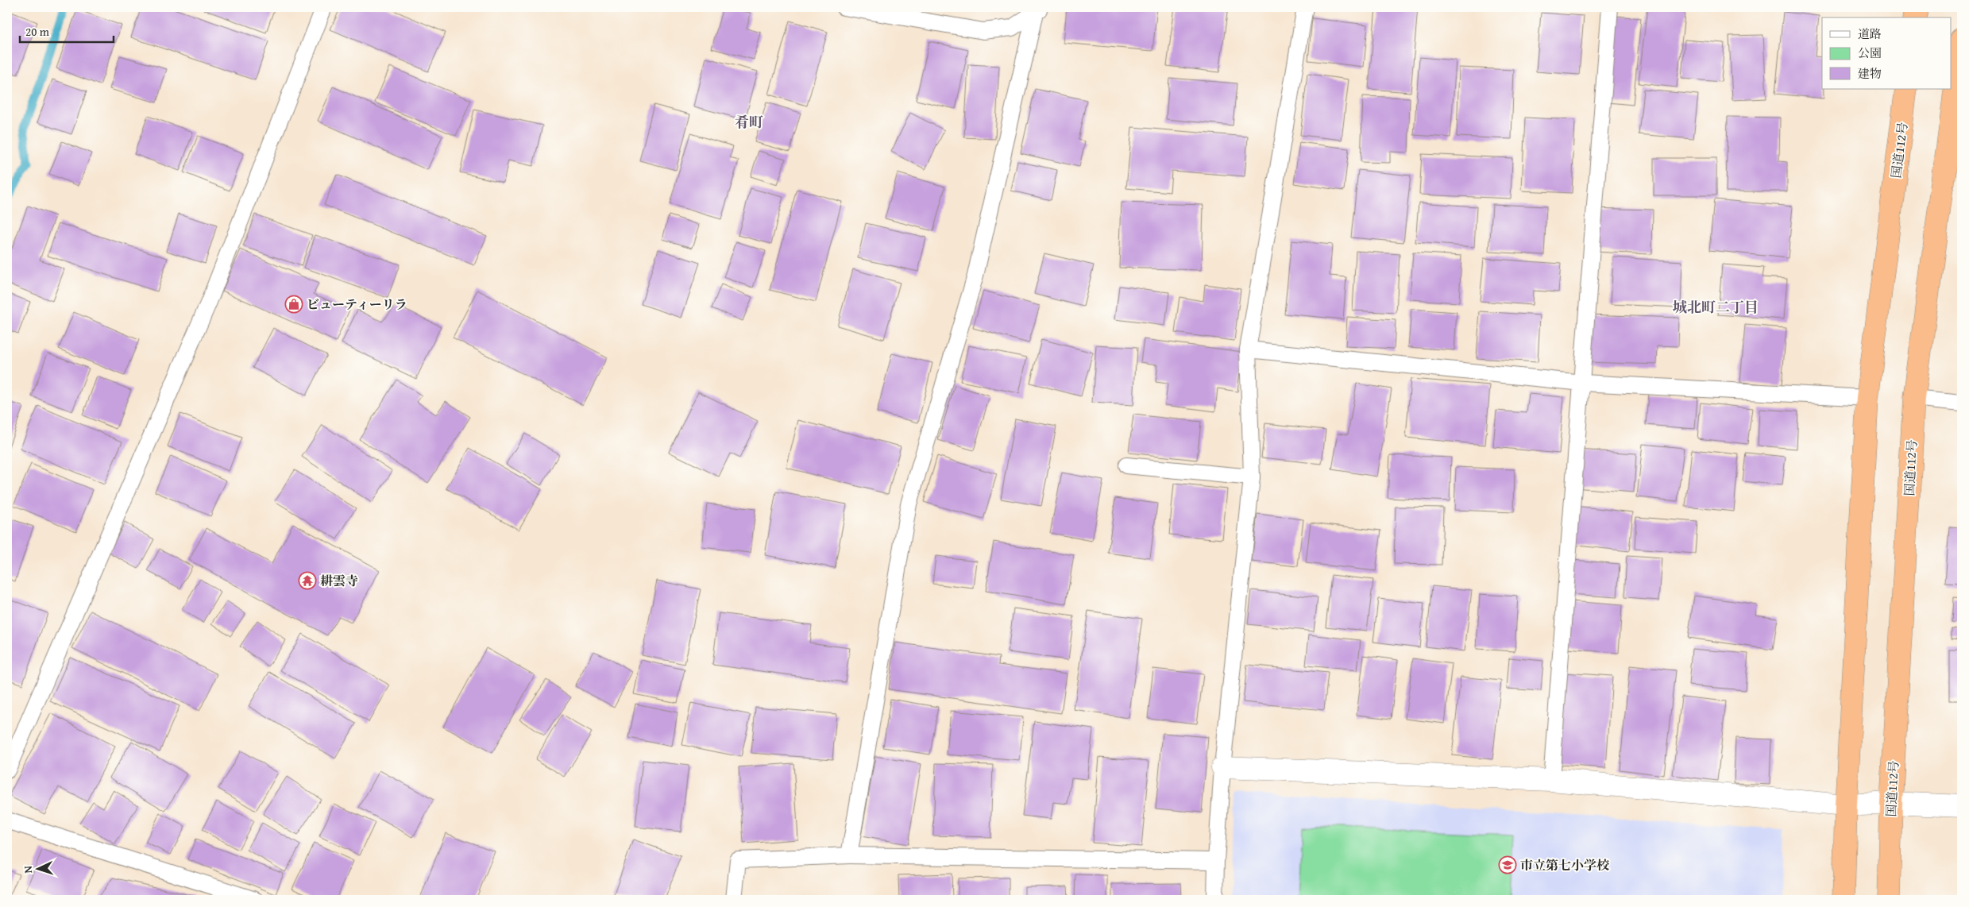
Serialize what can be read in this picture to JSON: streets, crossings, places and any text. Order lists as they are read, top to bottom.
{
  "streets": {
    "highway": ["国道112号"]
  },
  "districts": ["肴町", "城北町二丁目"],
  "places": {
    "shop": ["ビューティーリラ"],
    "temple": ["耕雲寺"],
    "school or university": ["市立第七小学校"]
  },
  "legend": ["道路", "公園", "建物"],
  "scale_bar": "20 m",
  "north": "left"
}
